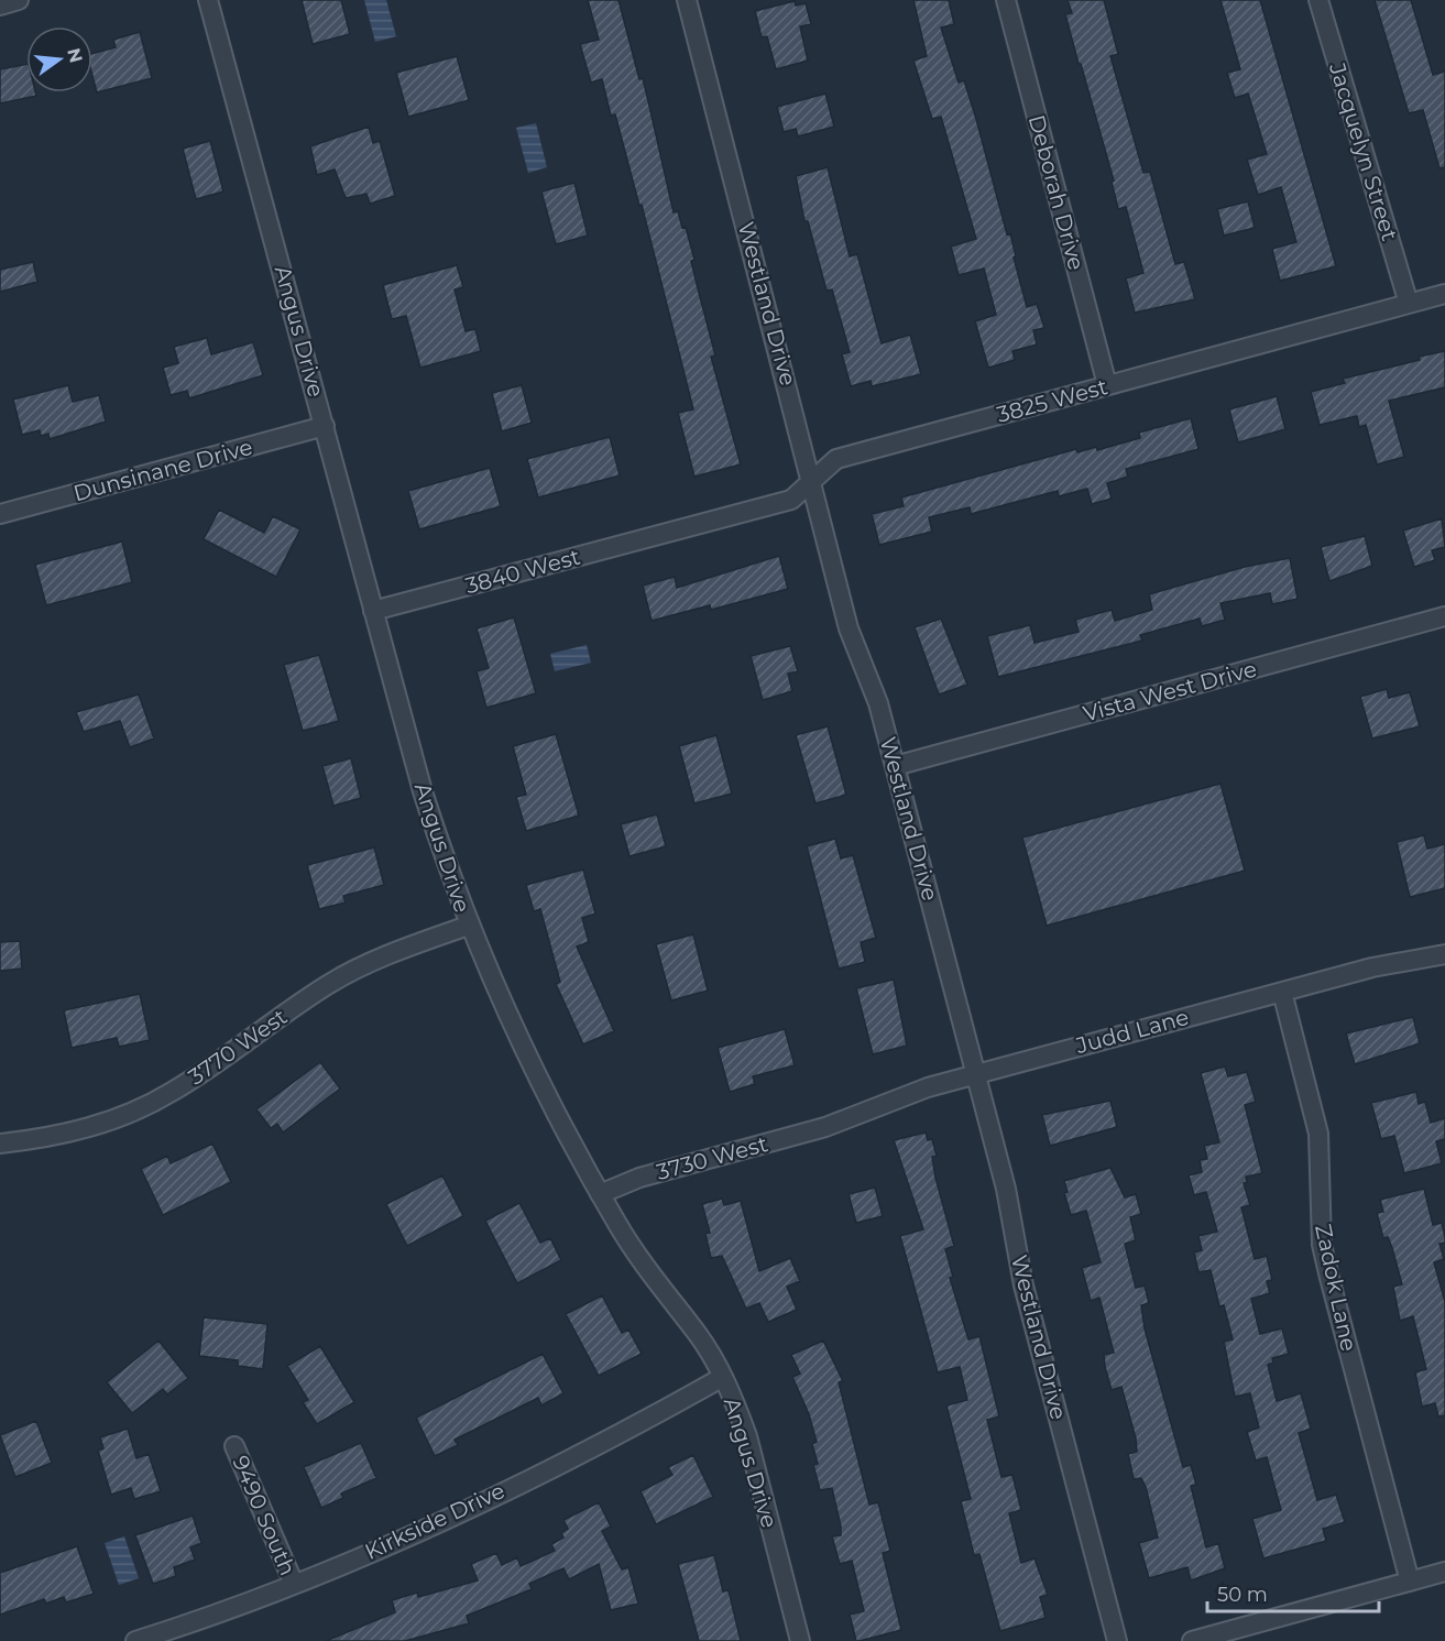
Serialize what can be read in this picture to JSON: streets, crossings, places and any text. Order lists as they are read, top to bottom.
{
  "streets": {
    "street": [
      "Jacquelyn Street",
      "Deborah Drive",
      "Westland Drive",
      "Angus Drive",
      "3825 West",
      "Dunsinane Drive",
      "3840 West",
      "Vista West Drive",
      "Judd Lane",
      "3770 West",
      "3730 West",
      "Zadok Lane",
      "9490 South",
      "Kirkside Drive"
    ]
  },
  "crossings": [
    ["Jacquelyn Street", "3825 West"],
    ["Deborah Drive", "3825 West"],
    ["Westland Drive", "3825 West"],
    ["Westland Drive", "Vista West Drive"],
    ["Westland Drive", "Judd Lane"],
    ["Angus Drive", "Dunsinane Drive"],
    ["Angus Drive", "3840 West"],
    ["Angus Drive", "3770 West"],
    ["Angus Drive", "3730 West"],
    ["Angus Drive", "Kirkside Drive"],
    ["3825 West", "3840 West"],
    ["Judd Lane", "3730 West"],
    ["Judd Lane", "Zadok Lane"],
    ["9490 South", "Kirkside Drive"]
  ],
  "scale_bar": "50 m",
  "north": "right"
}
